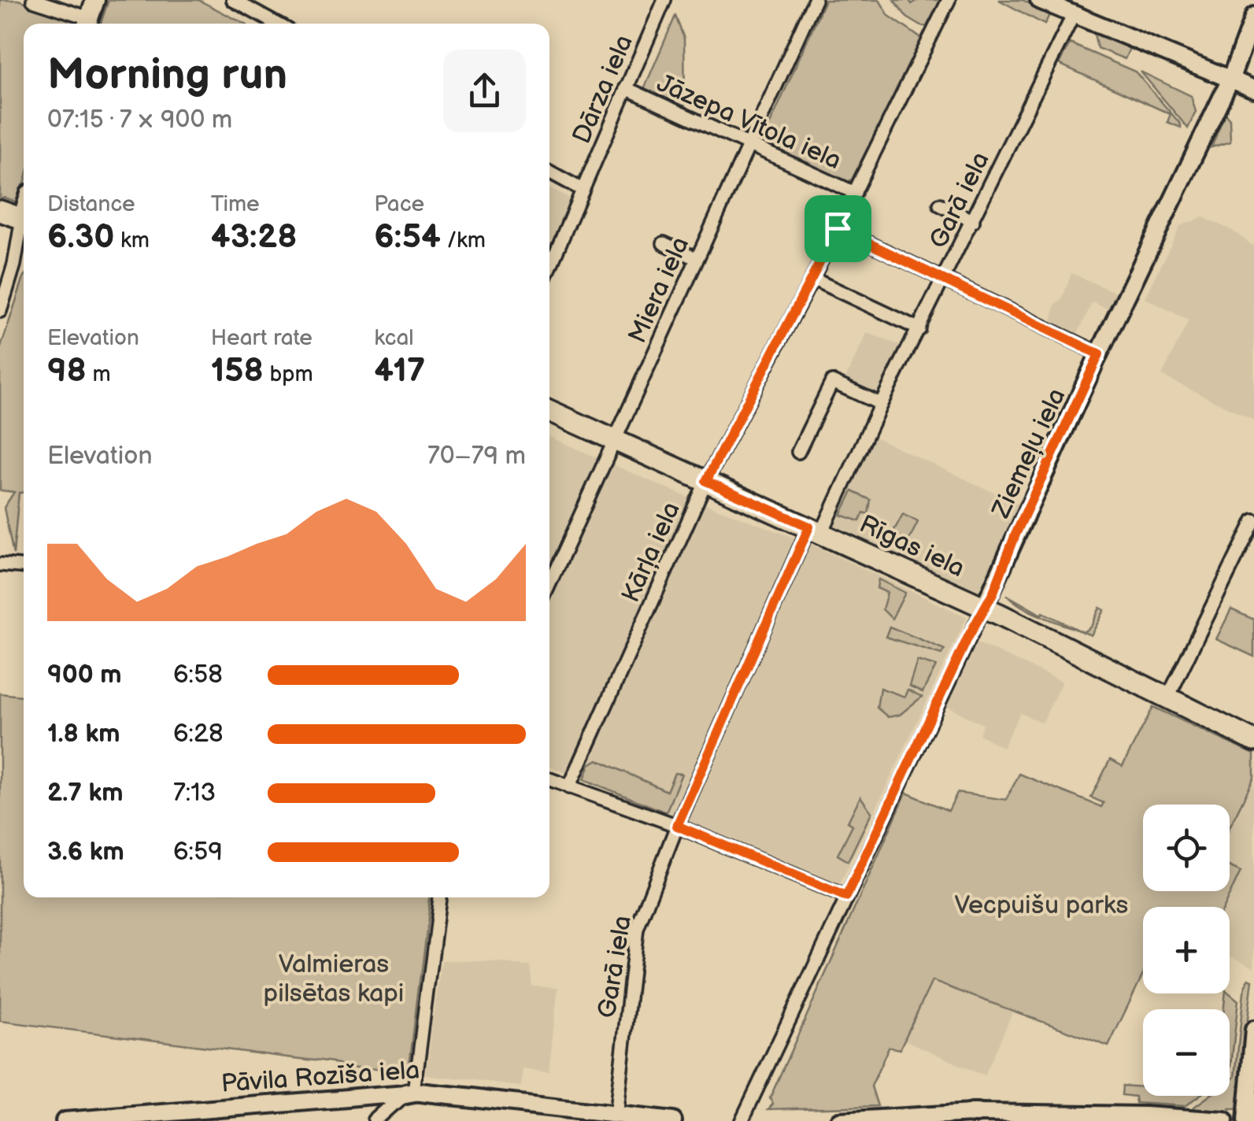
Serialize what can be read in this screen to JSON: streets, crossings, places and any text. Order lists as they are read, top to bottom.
{
  "streets": {
    "main road": ["Rīgas iela"],
    "street": [
      "Dārza iela",
      "Jāzepa Vītola iela",
      "Garā iela",
      "Miera iela",
      "Ziemeļu iela",
      "Kārļa iela",
      "Pāvila Rozīša iela"
    ]
  },
  "crossings": [
    ["Dārza iela", "Jāzepa Vītola iela"],
    ["Jāzepa Vītola iela", "Miera iela"],
    ["Jāzepa Vītola iela", "Kārļa iela"],
    ["Garā iela", "Rīgas iela"],
    ["Garā iela", "Pāvila Rozīša iela"],
    ["Miera iela", "Rīgas iela"],
    ["Ziemeļu iela", "Rīgas iela"],
    ["Rīgas iela", "Kārļa iela"]
  ],
  "parks": ["Vecpuišu parks", "Valmieras pilsētas kapi"],
  "page": {
    "heading": ["Morning run", "07:15 · 7 × 900 m"],
    "stats": [
      ["Distance", "6.30 km"],
      ["Time", "43:28"],
      ["Pace", "6:54 /km"],
      ["Elevation", "98 m"],
      ["Heart rate", "158 bpm"],
      ["kcal", "417"]
    ],
    "chart": ["Elevation", "70–79 m"],
    "list": [
      {
        "name": "900 m",
        "note": "6:58"
      },
      {
        "name": "1.8 km",
        "note": "6:28"
      },
      {
        "name": "2.7 km",
        "note": "7:13"
      },
      {
        "name": "3.6 km",
        "note": "6:59"
      }
    ],
    "map_buttons": ["+", "−"]
  }
}
